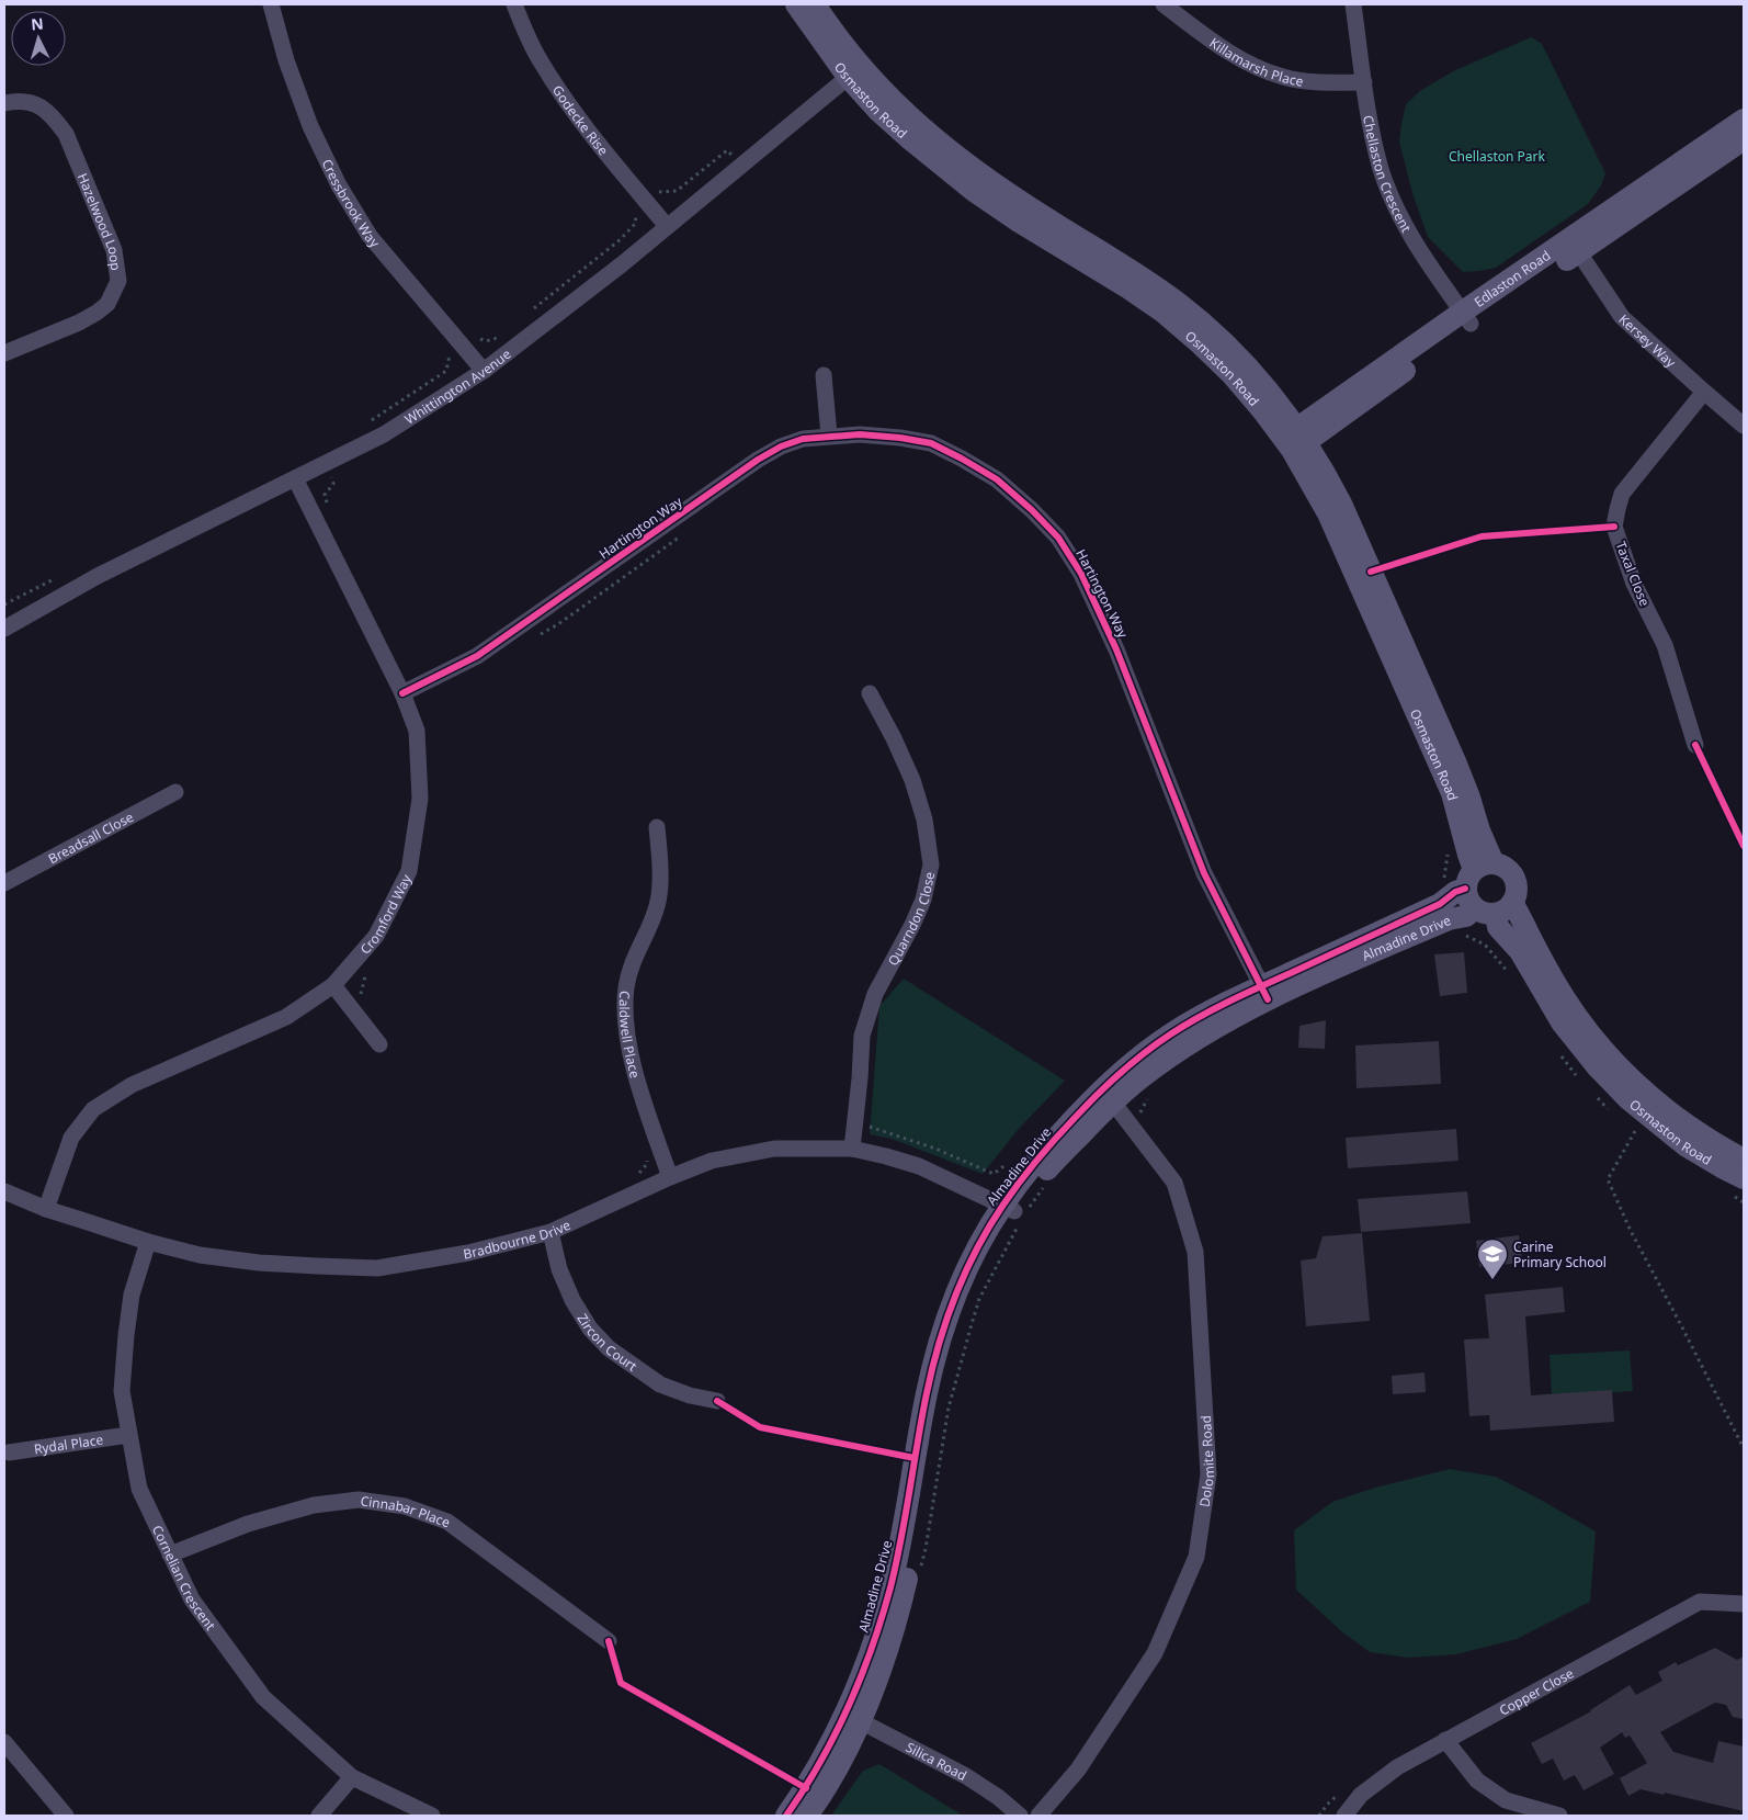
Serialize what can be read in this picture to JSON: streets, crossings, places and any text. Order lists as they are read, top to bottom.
{
  "streets": {
    "street": [
      "Killamarsh Place",
      "Osmaston Road",
      "Godecke Rise",
      "Chellaston Crescent",
      "Cressbrook Way",
      "Hazelwood Loop",
      "Edlaston Road",
      "Kersey Way",
      "Whittington Avenue",
      "Hartington Way",
      "Taxal Close",
      "Breadsall Close",
      "Cromford Way",
      "Quarndon Close",
      "Almadine Drive",
      "Caldwell Place",
      "Bradbourne Drive",
      "Zircon Court",
      "Rydal Place",
      "Dolomite Road",
      "Cinnabar Place",
      "Cornelian Crescent",
      "Copper Close",
      "Silica Road"
    ]
  },
  "crossings": [
    ["Killamarsh Place", "Chellaston Crescent"],
    ["Osmaston Road", "Edlaston Road"],
    ["Osmaston Road", "Whittington Avenue"],
    ["Osmaston Road", "Almadine Drive"],
    ["Godecke Rise", "Whittington Avenue"],
    ["Chellaston Crescent", "Edlaston Road"],
    ["Cressbrook Way", "Whittington Avenue"],
    ["Edlaston Road", "Kersey Way"],
    ["Kersey Way", "Taxal Close"],
    ["Whittington Avenue", "Cromford Way"],
    ["Hartington Way", "Cromford Way"],
    ["Hartington Way", "Almadine Drive"],
    ["Cromford Way", "Bradbourne Drive"],
    ["Quarndon Close", "Bradbourne Drive"],
    ["Almadine Drive", "Bradbourne Drive"],
    ["Almadine Drive", "Dolomite Road"],
    ["Almadine Drive", "Silica Road"],
    ["Caldwell Place", "Bradbourne Drive"],
    ["Bradbourne Drive", "Zircon Court"],
    ["Bradbourne Drive", "Cornelian Crescent"],
    ["Rydal Place", "Cornelian Crescent"],
    ["Cinnabar Place", "Cornelian Crescent"]
  ],
  "parks": ["Chellaston Park"],
  "places": {
    "school or university": ["Carine Primary School"]
  },
  "north": "top"
}
